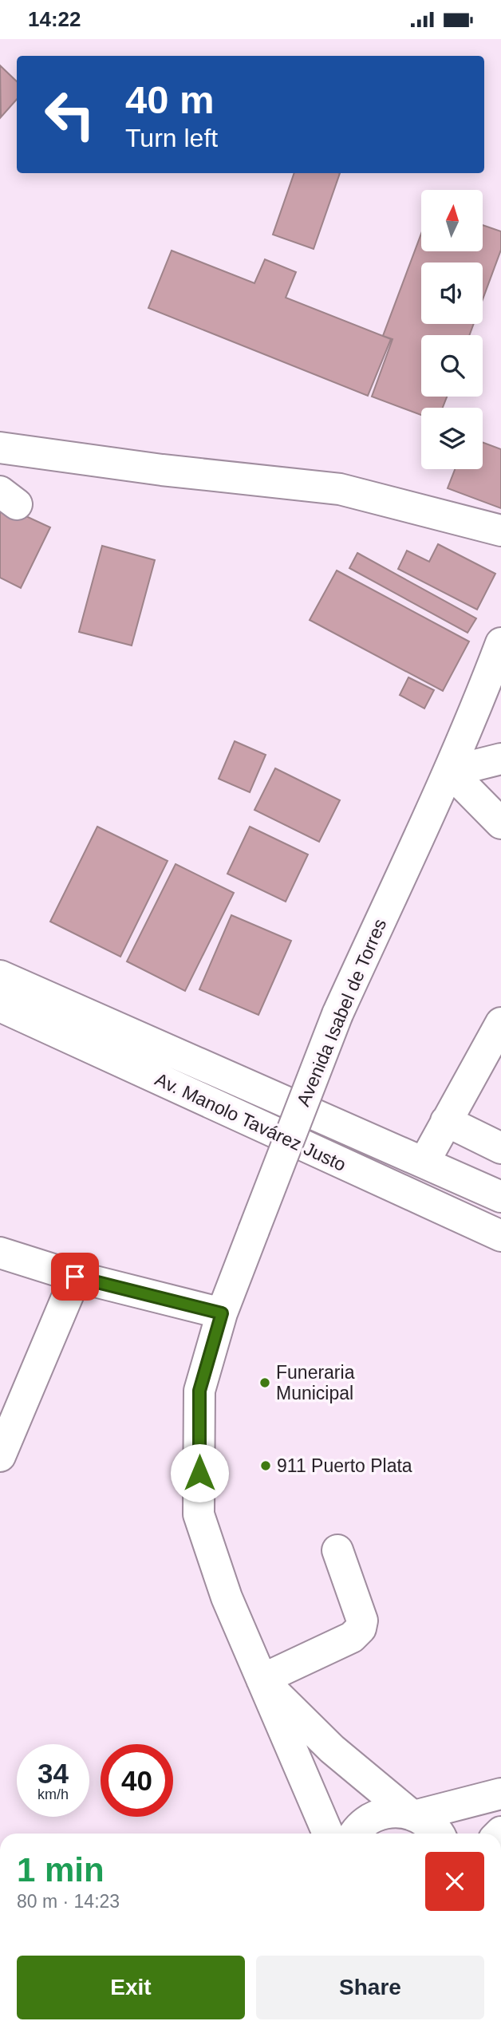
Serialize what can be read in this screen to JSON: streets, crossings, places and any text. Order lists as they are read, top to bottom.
{
  "streets": {
    "street": ["Avenida Isabel de Torres", "Av. Manolo Tavárez Justo"]
  },
  "places": ["Funeraria Municipal", "911 Puerto Plata"],
  "north": "top",
  "page": {
    "status": "14:22",
    "turn": ["40 m", "Turn left"],
    "speed": "34 km/h",
    "limit": "40",
    "heading": ["1 min", "80 m · 14:23"],
    "buttons": ["Exit", "Share"]
  }
}
